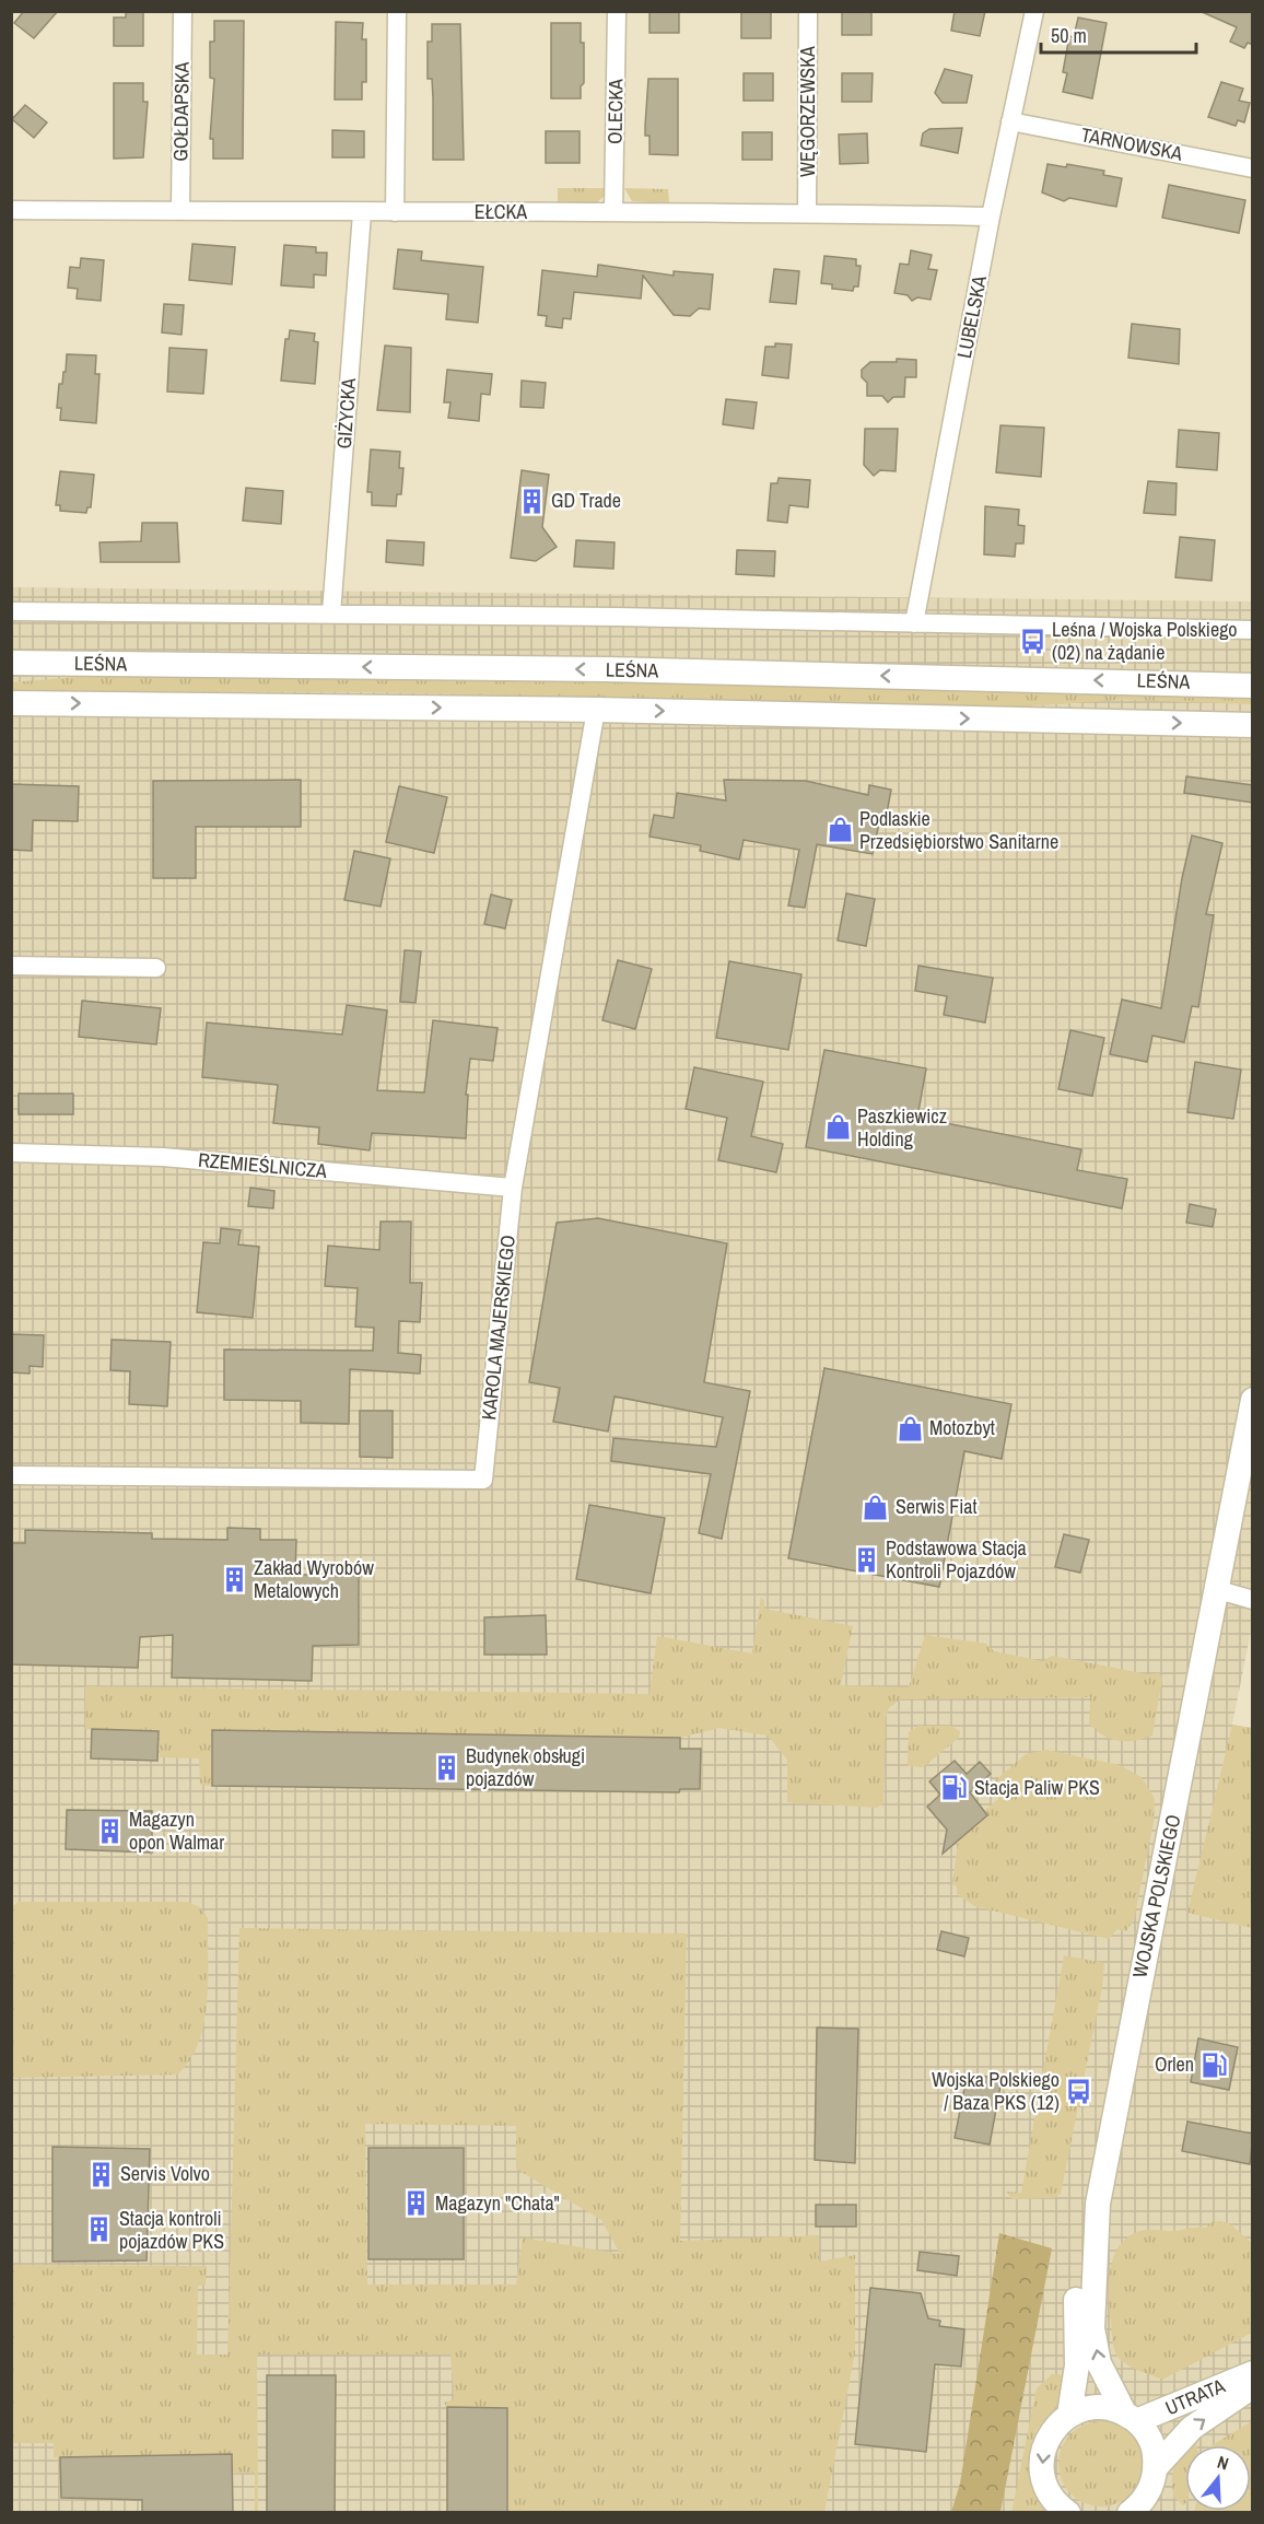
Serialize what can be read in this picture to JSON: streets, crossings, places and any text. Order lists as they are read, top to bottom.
{
  "streets": {
    "main road": ["LEŚNA", "WOJSKA POLSKIEGO", "UTRATA"],
    "street": [
      "GOŁDAPSKA",
      "OLECKA",
      "WĘGORZEWSKA",
      "TARNOWSKA",
      "EŁCKA",
      "LUBELSKA",
      "GIŻYCKA",
      "RZEMIEŚLNICZA",
      "KAROLA MAJERSKIEGO"
    ]
  },
  "crossings": [
    ["GOŁDAPSKA", "EŁCKA"],
    ["OLECKA", "EŁCKA"],
    ["WĘGORZEWSKA", "EŁCKA"],
    ["TARNOWSKA", "LUBELSKA"],
    ["EŁCKA", "LUBELSKA"],
    ["EŁCKA", "GIŻYCKA"],
    ["LEŚNA", "KAROLA MAJERSKIEGO"],
    ["RZEMIEŚLNICZA", "KAROLA MAJERSKIEGO"],
    ["WOJSKA POLSKIEGO", "UTRATA"]
  ],
  "places": {
    "building": [
      "GD Trade",
      "Podstawowa Stacja Kontroli Pojazdów",
      "Zakład Wyrobów Metalowych",
      "Budynek obsługi pojazdów",
      "Magazyn opon Walmar",
      "Servis Volvo",
      "Magazyn \"Chata\"",
      "Stacja kontroli pojazdów PKS"
    ],
    "bus stop": ["Leśna / Wojska Polskiego (02) na żądanie", "Wojska Polskiego / Baza PKS (12)"],
    "shop": [
      "Podlaskie Przedsiębiorstwo Sanitarne",
      "Paszkiewicz Holding",
      "Motozbyt",
      "Serwis Fiat"
    ],
    "fuel station": ["Stacja Paliw PKS", "Orlen"]
  },
  "scale_bar": "50 m",
  "north": "top"
}
